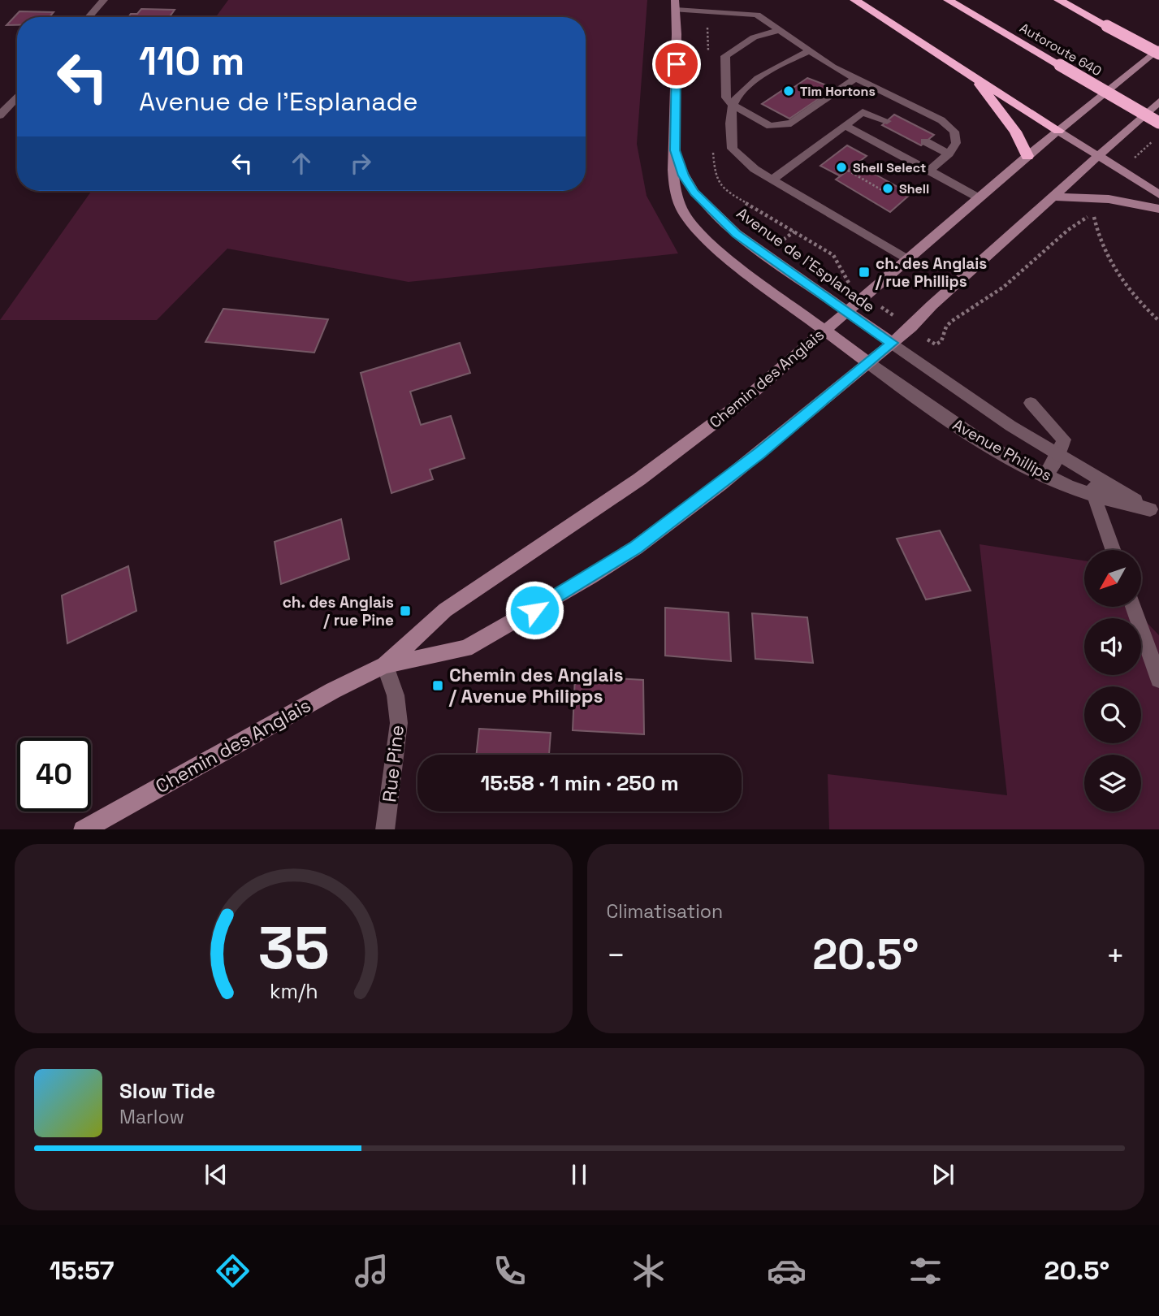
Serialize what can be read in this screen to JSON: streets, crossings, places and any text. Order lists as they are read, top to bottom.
{
  "streets": {
    "highway": ["Autoroute 640"],
    "street": [
      "Avenue de l'Esplanade",
      "Chemin des Anglais",
      "Avenue Phillips",
      "Rue Pine"
    ]
  },
  "crossings": [
    ["Avenue de l'Esplanade", "Chemin des Anglais"],
    ["Avenue de l'Esplanade", "Avenue Phillips"],
    ["Chemin des Anglais", "Avenue Phillips"],
    ["Chemin des Anglais", "Rue Pine"]
  ],
  "places": {
    "other": ["Tim Hortons", "Shell Select", "Shell"],
    "transit": ["ch. des Anglais / rue Phillips", "ch. des Anglais / rue Pine", "Chemin des Anglais / Avenue Philipps"]
  },
  "north": "bottom left",
  "page": {
    "turn": ["110 m", "Avenue de l'Esplanade"],
    "limit": "40",
    "trip": "15:58 · 1 min · 250 m",
    "tile": "Climatisation",
    "heat": ["−", "20.5°", "+"],
    "song": ["Slow Tide", "Marlow"],
    "tabs": ["15:57", "20.5°"],
    "gauge": ["35", "km/h"]
  }
}
